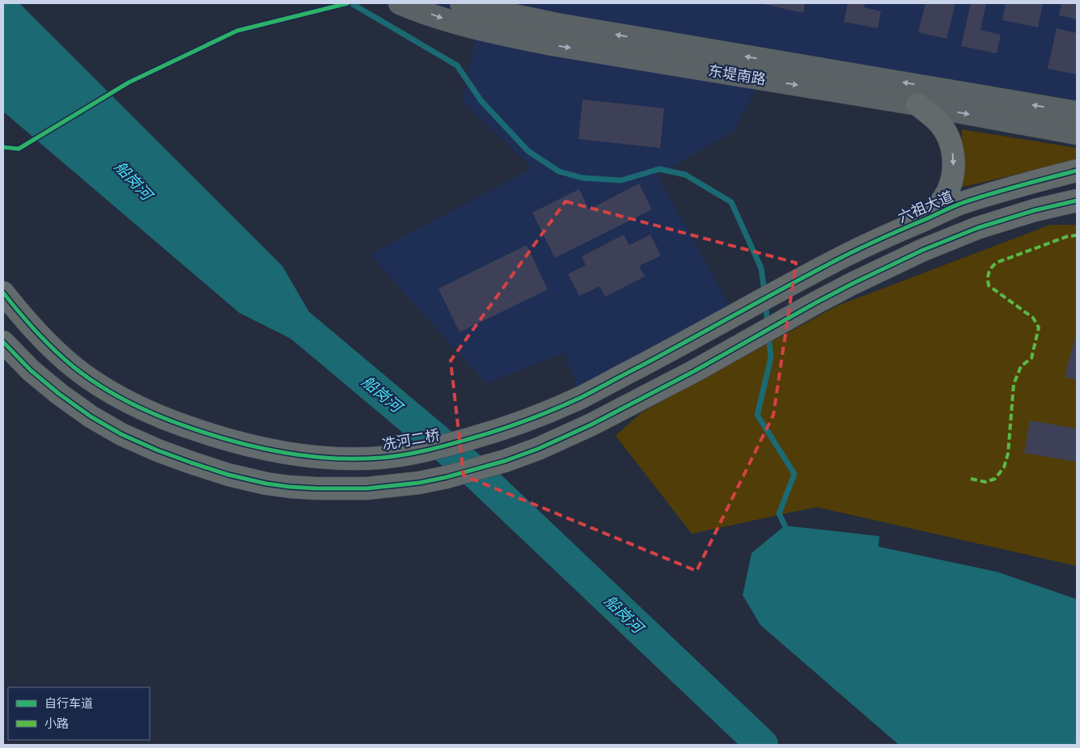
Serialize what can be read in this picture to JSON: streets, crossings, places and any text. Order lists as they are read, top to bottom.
{
  "streets": {
    "main road": ["东堤南路", "六祖大道", "冼河二桥"]
  },
  "crossings": [
    ["六祖大道", "冼河二桥"]
  ],
  "water": ["船岗河"],
  "legend": ["自行车道", "小路"]
}
